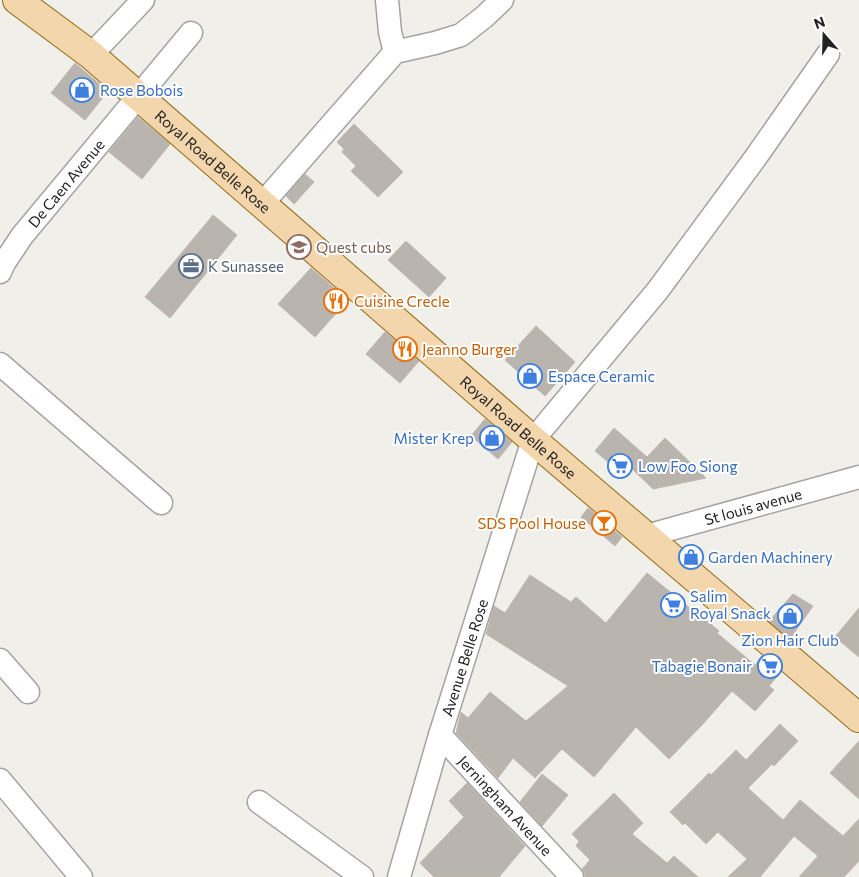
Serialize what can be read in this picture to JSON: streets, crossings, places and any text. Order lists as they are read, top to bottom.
{
  "streets": {
    "main road": ["Royal Road Belle Rose"],
    "street": [
      "De Caen Avenue",
      "St louis avenue",
      "Avenue Belle Rose",
      "Jerningham Avenue"
    ]
  },
  "crossings": [
    ["Royal Road Belle Rose", "De Caen Avenue"],
    ["Royal Road Belle Rose", "St louis avenue"],
    ["Royal Road Belle Rose", "Avenue Belle Rose"],
    ["Avenue Belle Rose", "Jerningham Avenue"]
  ],
  "places": {
    "shop": [
      "Rose Bobois",
      "Espace Ceramic",
      "Mister Krep",
      "Garden Machinery",
      "Zion Hair Club"
    ],
    "school or university": ["Quest cubs"],
    "office": ["K Sunassee"],
    "restaurant": ["Cuisine Crecle", "Jeanno Burger"],
    "supermarket": ["Low Foo Siong", "Salim Royal Snack", "Tabagie Bonair"],
    "bar": ["SDS Pool House"]
  },
  "north": "top"
}
